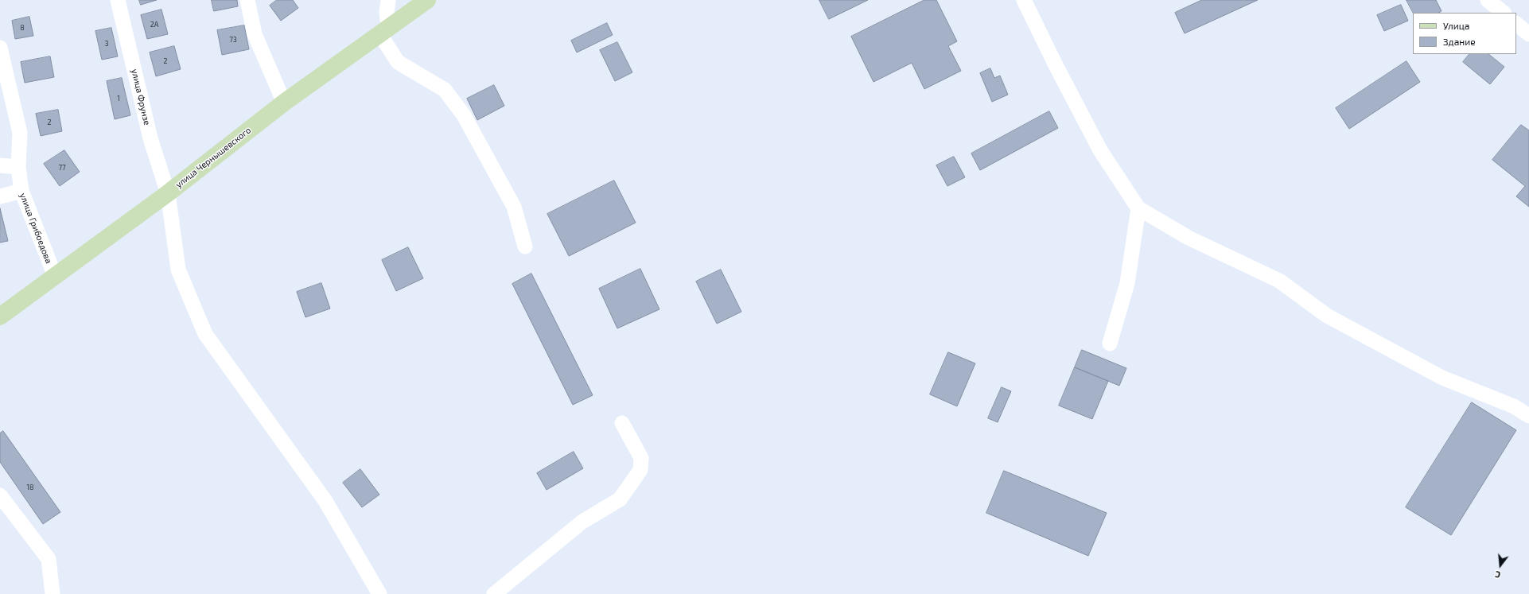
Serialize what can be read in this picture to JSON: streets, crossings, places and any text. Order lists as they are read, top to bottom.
{
  "streets": {
    "main road": ["улица Чернышевского"],
    "street": ["улица Фрунзе", "улица Грибоедова"]
  },
  "crossings": [
    ["улица Фрунзе", "улица Чернышевского"],
    ["улица Чернышевского", "улица Грибоедова"]
  ],
  "house_numbers": [
    "2А",
    "8",
    "73",
    "3",
    "2",
    "1",
    "2",
    "77",
    "18"
  ],
  "legend": ["Улица", "Здание"],
  "north": "bottom"
}
